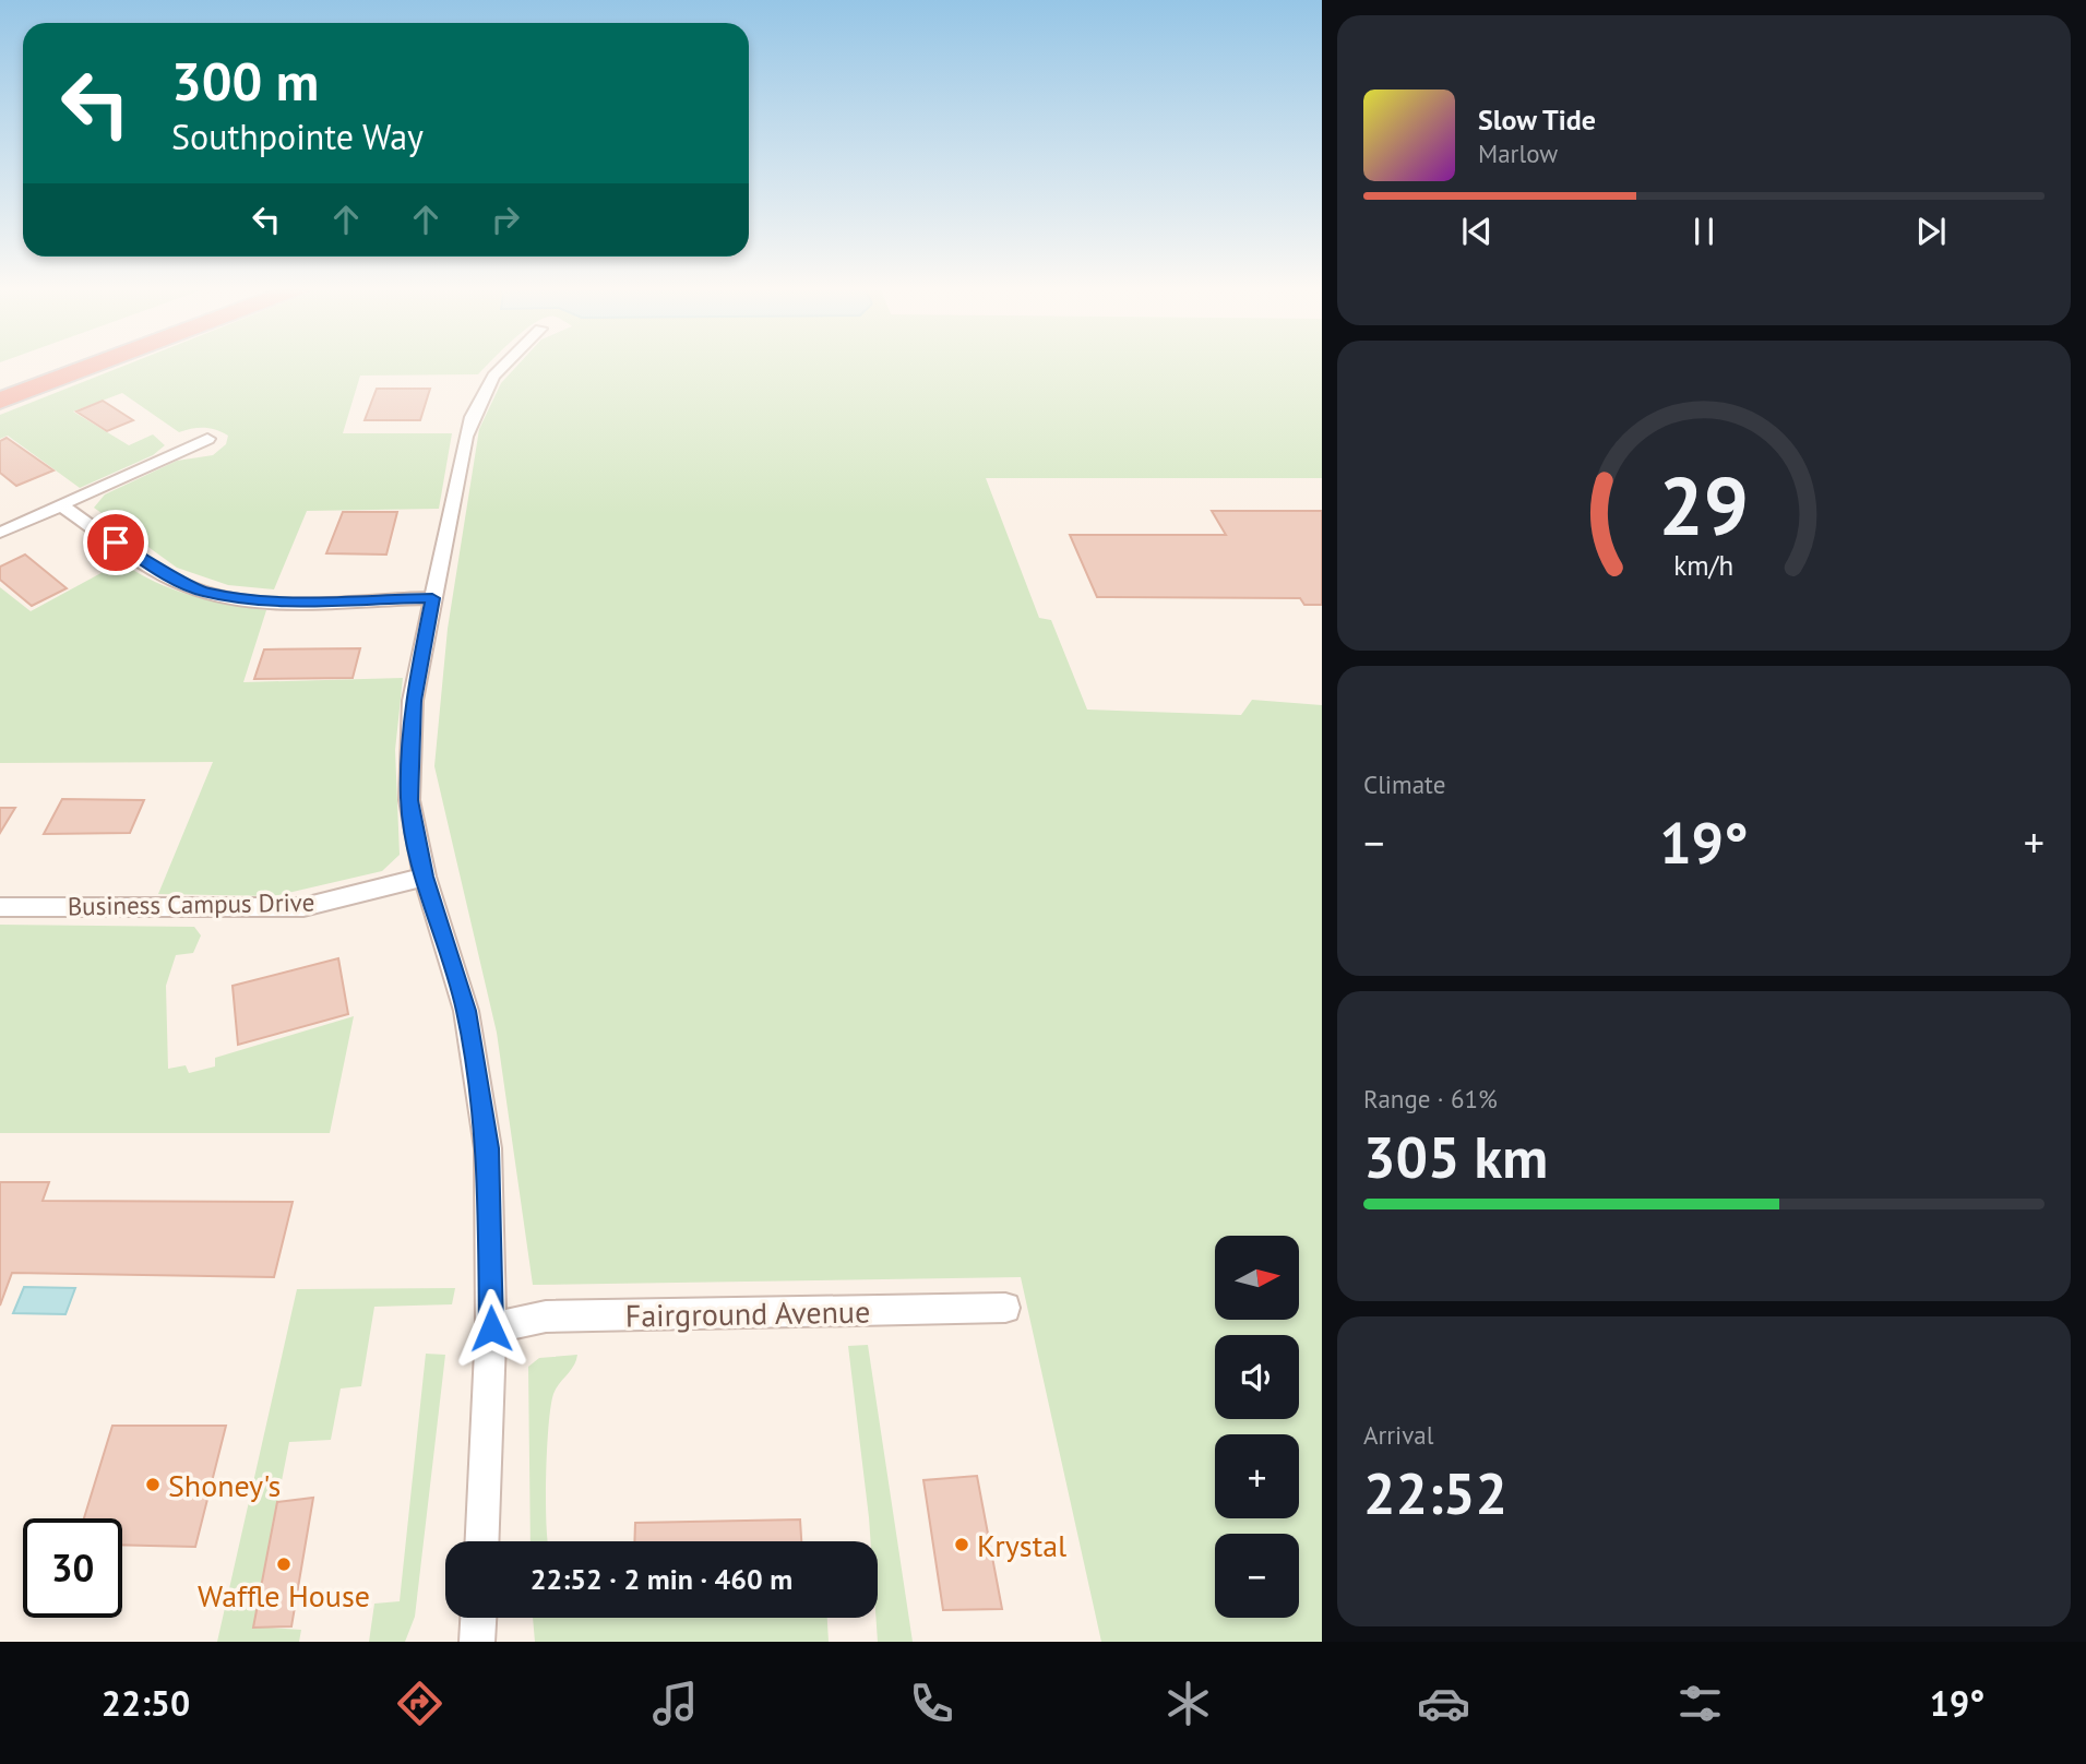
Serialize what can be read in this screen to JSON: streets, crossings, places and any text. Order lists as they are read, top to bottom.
{
  "streets": {
    "street": ["Business Campus Drive", "Fairground Avenue"]
  },
  "places": ["Shoney's", "Krystal", "Waffle House"],
  "north": "right",
  "page": {
    "turn": ["300 m", "Southpointe Way"],
    "song": ["Slow Tide", "Marlow"],
    "tile": [
      "Climate",
      ["Range · 61%", "305 km"],
      ["Arrival", "22:52"]
    ],
    "heat": ["−", "19°", "+"],
    "map_buttons": ["+", "−"],
    "limit": "30",
    "trip": "22:52 · 2 min · 460 m",
    "tabs": ["22:50", "19°"],
    "gauge": ["29", "km/h"]
  }
}
